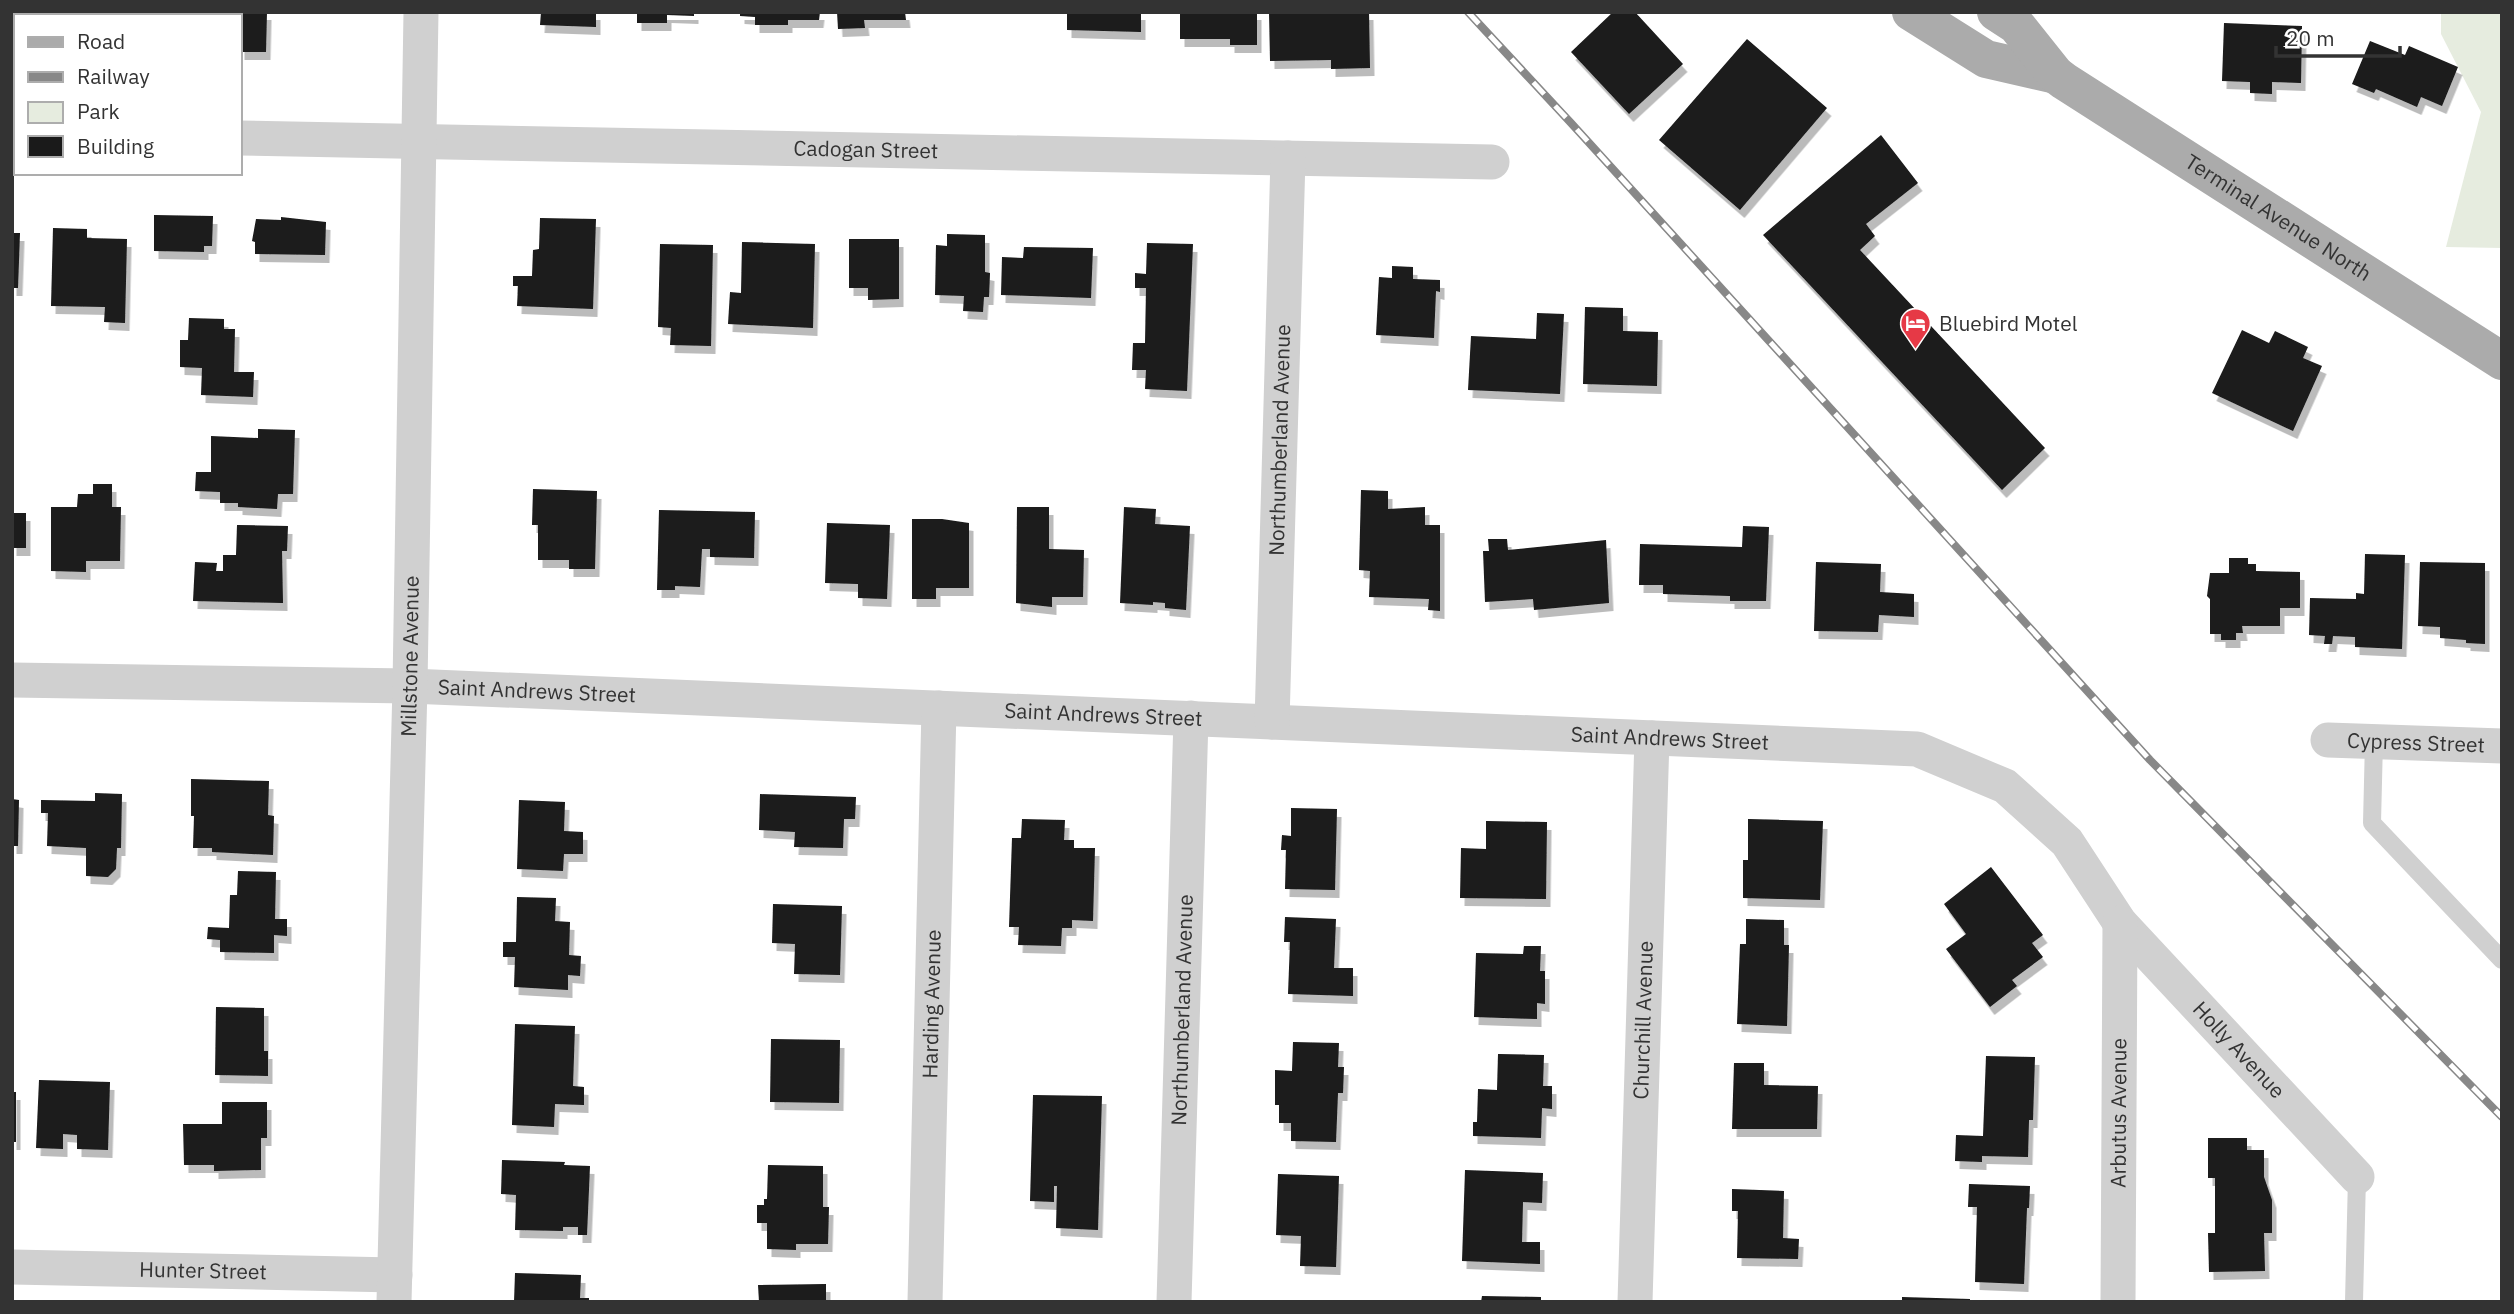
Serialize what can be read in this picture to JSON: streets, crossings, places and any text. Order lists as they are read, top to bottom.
{
  "streets": {
    "main road": ["Terminal Avenue North"],
    "street": [
      "Cadogan Street",
      "Northumberland Avenue",
      "Millstone Avenue",
      "Saint Andrews Street",
      "Cypress Street",
      "Harding Avenue",
      "Churchill Avenue",
      "Holly Avenue",
      "Arbutus Avenue",
      "Hunter Street"
    ]
  },
  "crossings": [
    ["Cadogan Street", "Northumberland Avenue"],
    ["Cadogan Street", "Millstone Avenue"],
    ["Northumberland Avenue", "Saint Andrews Street"],
    ["Millstone Avenue", "Saint Andrews Street"],
    ["Millstone Avenue", "Hunter Street"],
    ["Saint Andrews Street", "Harding Avenue"],
    ["Saint Andrews Street", "Churchill Avenue"],
    ["Saint Andrews Street", "Holly Avenue"],
    ["Saint Andrews Street", "Arbutus Avenue"],
    ["Holly Avenue", "Arbutus Avenue"]
  ],
  "places": {
    "hotel": ["Bluebird Motel"]
  },
  "legend": [
    "Road",
    "Railway",
    "Park",
    "Building"
  ],
  "scale_bar": "20 m"
}
